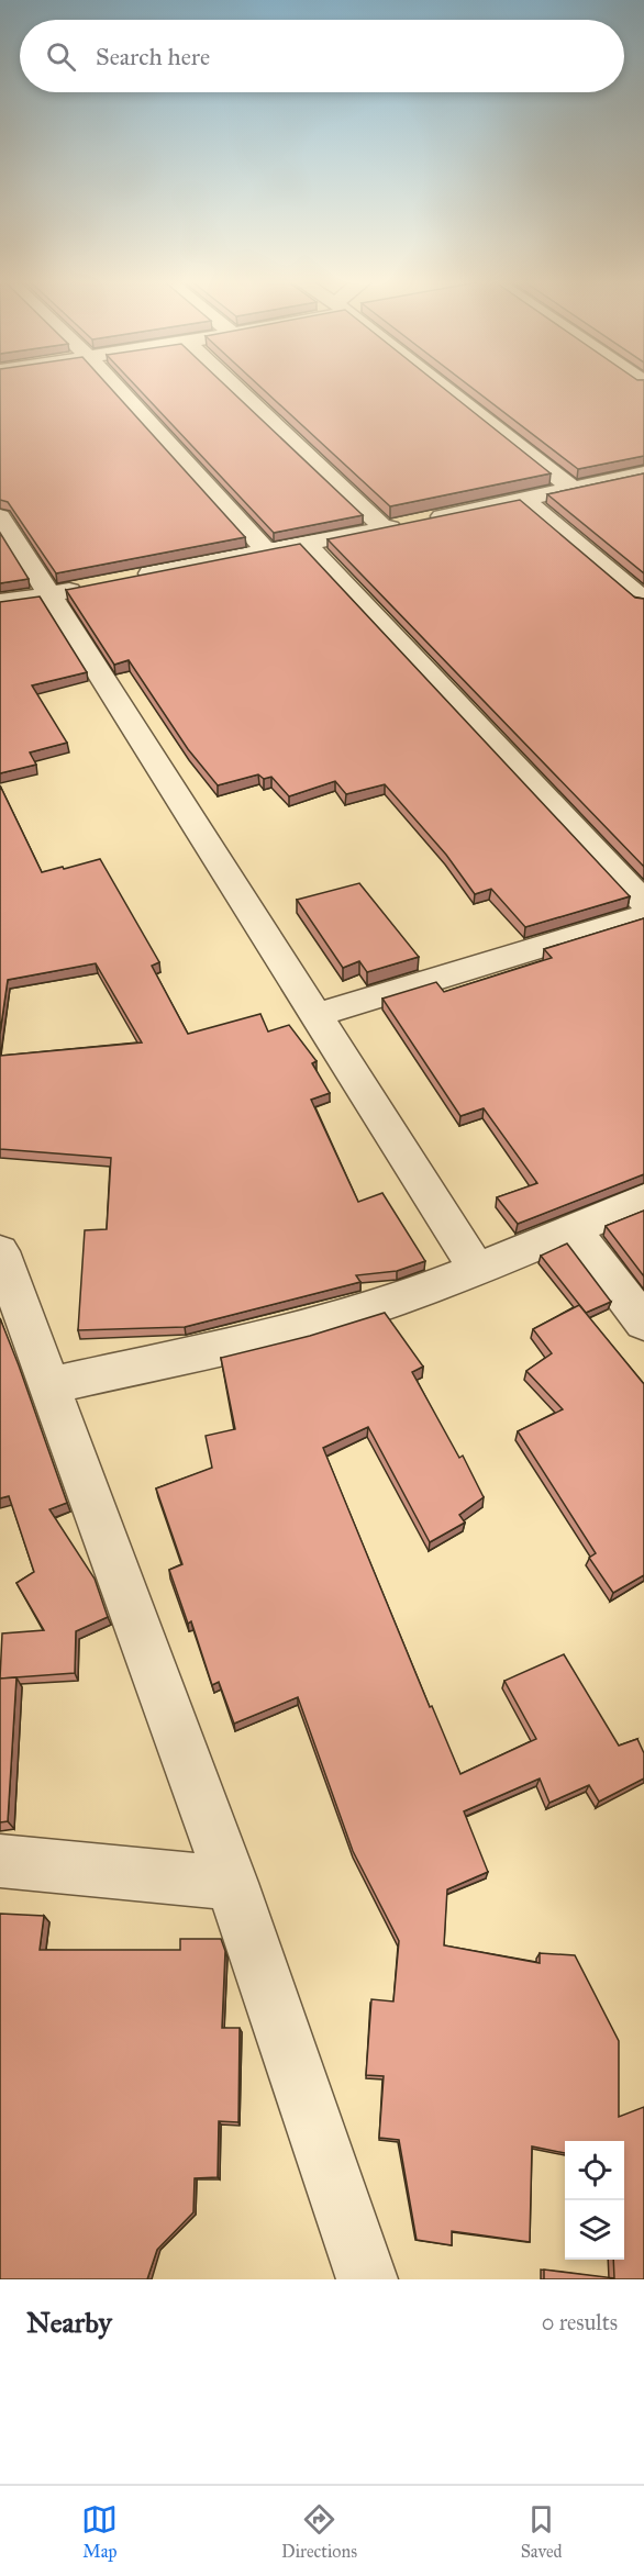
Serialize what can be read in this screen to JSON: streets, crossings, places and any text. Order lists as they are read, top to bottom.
{
  "page": {
    "search": "Search here",
    "heading": ["Nearby", "0 results"],
    "nav": ["Map", "Directions", "Saved"]
  }
}
